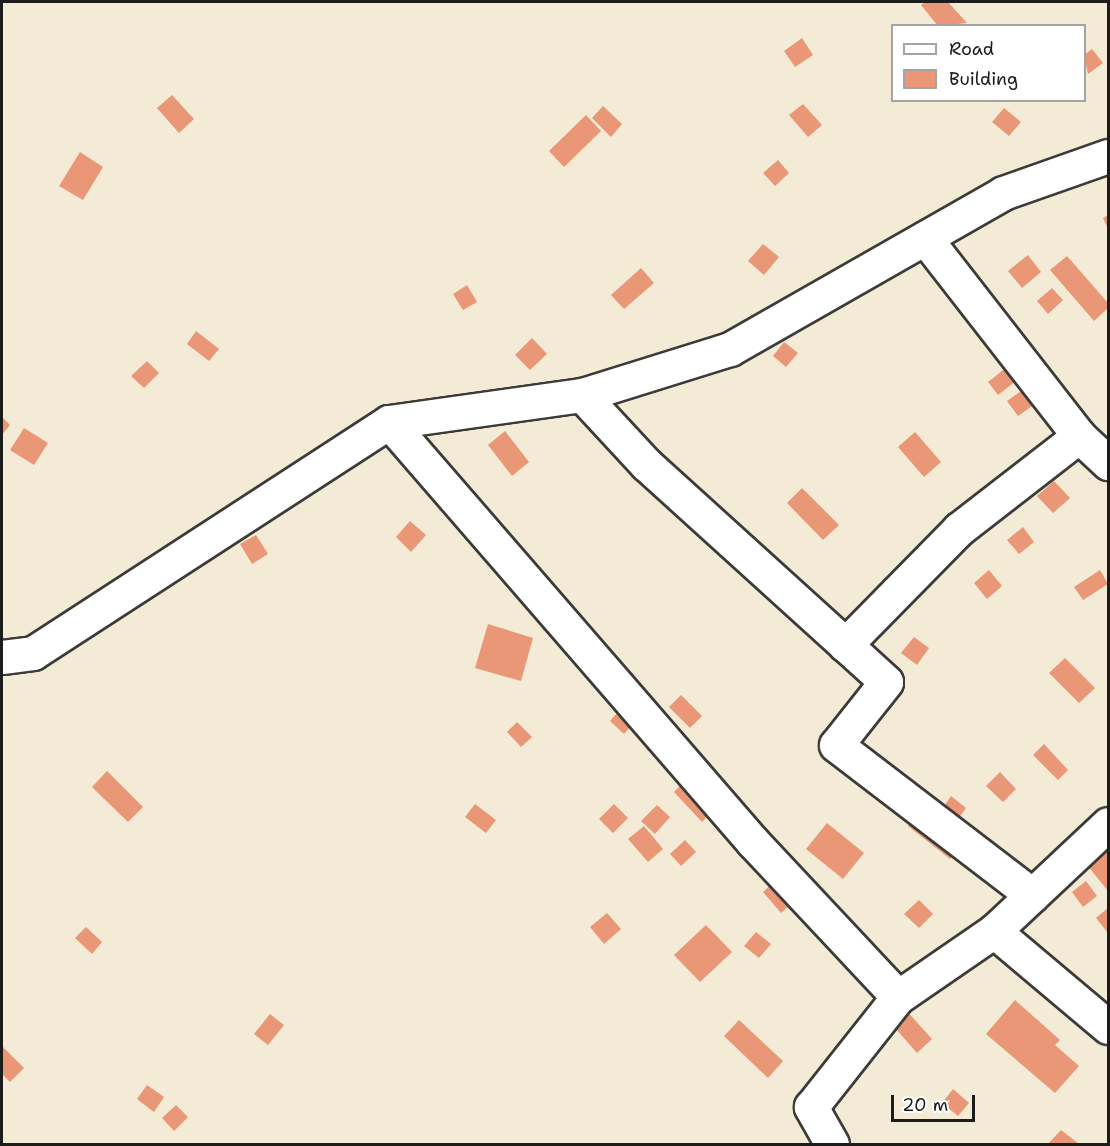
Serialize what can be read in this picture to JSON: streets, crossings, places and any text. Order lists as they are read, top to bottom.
{
  "legend": ["Road", "Building"],
  "scale_bar": "20 m"
}
